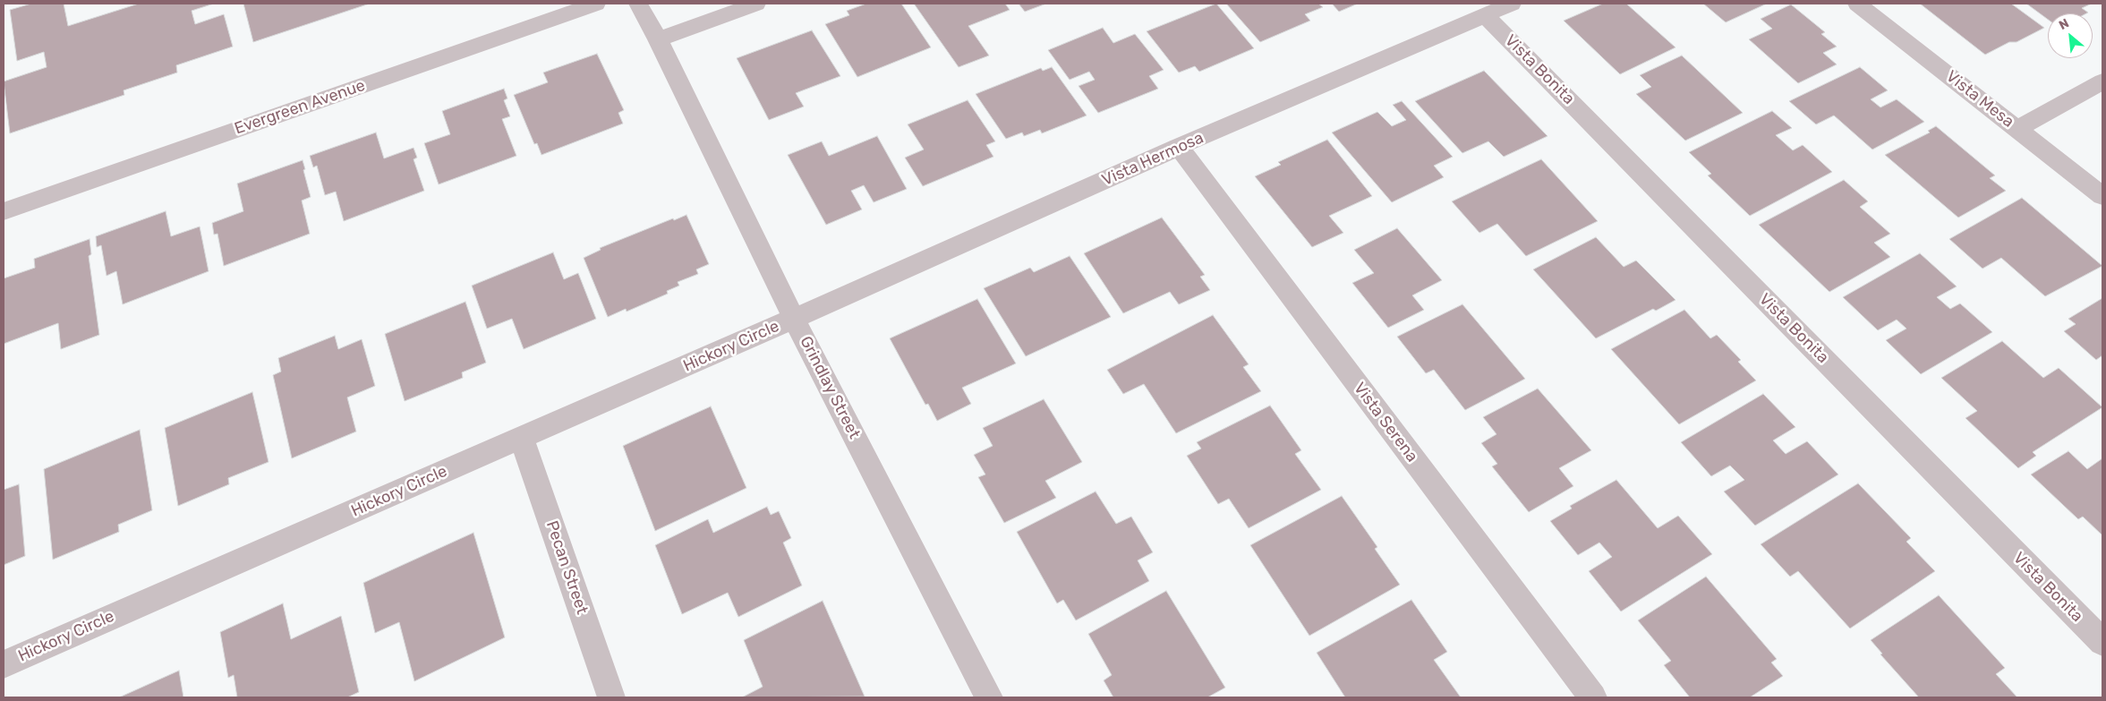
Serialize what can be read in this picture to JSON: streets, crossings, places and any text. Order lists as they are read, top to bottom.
{
  "streets": {
    "street": [
      "Vista Bonita",
      "Vista Mesa",
      "Evergreen Avenue",
      "Vista Hermosa",
      "Hickory Circle",
      "Grindlay Street",
      "Vista Serena",
      "Pecan Street"
    ]
  },
  "crossings": [
    ["Vista Bonita", "Vista Hermosa"],
    ["Vista Hermosa", "Hickory Circle"],
    ["Vista Hermosa", "Grindlay Street"],
    ["Vista Hermosa", "Vista Serena"],
    ["Hickory Circle", "Grindlay Street"],
    ["Hickory Circle", "Pecan Street"]
  ],
  "north": "top left"
}
